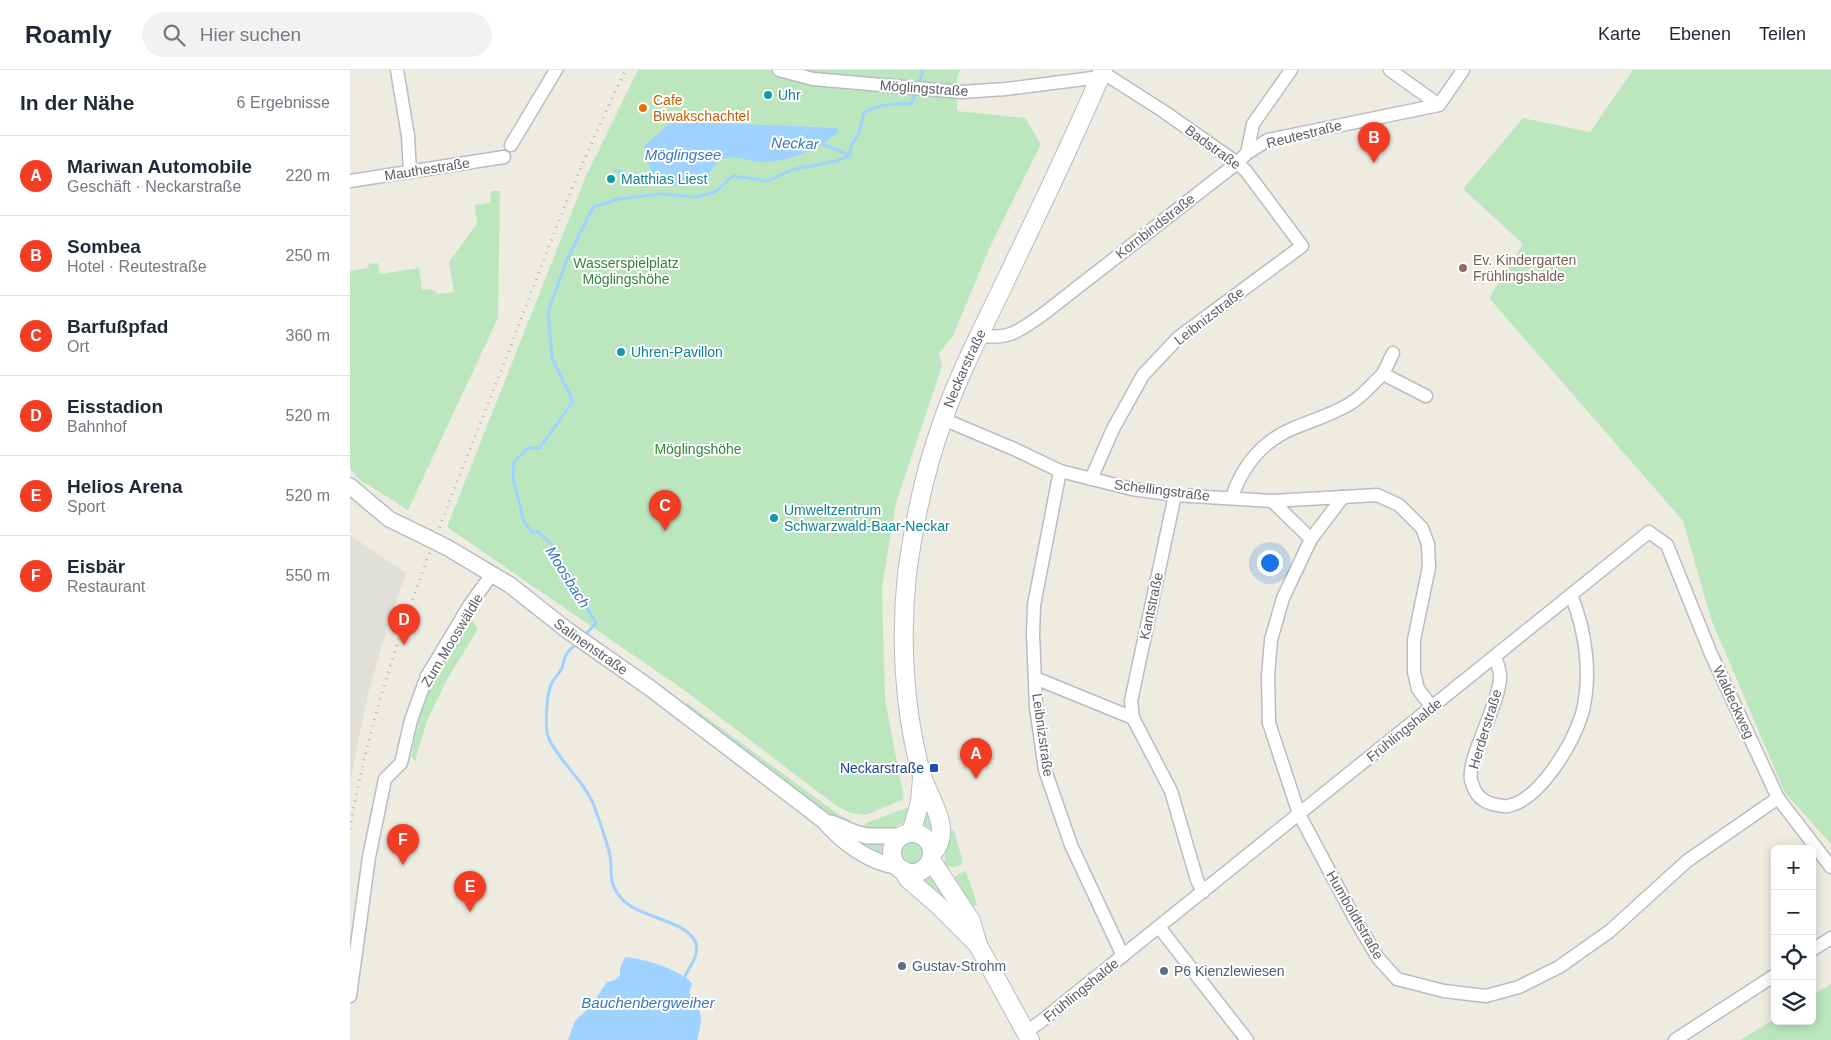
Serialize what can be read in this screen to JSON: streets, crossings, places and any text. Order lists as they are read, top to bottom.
{
  "streets": {
    "main road": ["Neckarstraße"],
    "street": [
      "Möglingstraße",
      "Reutestraße",
      "Badstraße",
      "Mauthestraße",
      "Kornbindstraße",
      "Leibnizstraße",
      "Schellingstraße",
      "Kantstraße",
      "Zum Mooswäldle",
      "Salinenstraße",
      "Waldeckweg",
      "Herderstraße",
      "Frühlingshalde",
      "Humboldtstraße"
    ]
  },
  "crossings": [
    ["Möglingstraße", "Badstraße"],
    ["Möglingstraße", "Neckarstraße"],
    ["Reutestraße", "Kornbindstraße"],
    ["Badstraße", "Kornbindstraße"],
    ["Badstraße", "Leibnizstraße"],
    ["Badstraße", "Neckarstraße"],
    ["Kornbindstraße", "Neckarstraße"],
    ["Leibnizstraße", "Schellingstraße"],
    ["Leibnizstraße", "Frühlingshalde"],
    ["Neckarstraße", "Schellingstraße"],
    ["Neckarstraße", "Salinenstraße"],
    ["Schellingstraße", "Kantstraße"],
    ["Schellingstraße", "Frühlingshalde"],
    ["Kantstraße", "Frühlingshalde"],
    ["Zum Mooswäldle", "Salinenstraße"],
    ["Waldeckweg", "Frühlingshalde"],
    ["Waldeckweg", "Humboldtstraße"],
    ["Herderstraße", "Frühlingshalde"],
    ["Frühlingshalde", "Humboldtstraße"]
  ],
  "water": [
    "Neckar",
    "Möglingsee",
    "Moosbach",
    "Bauchenbergweiher"
  ],
  "parks": ["Wasserspielplatz Möglingshöhe", "Möglingshöhe"],
  "places": {
    "other": [
      "Uhr",
      "Cafe Biwakschachtel",
      "Matthias Liest",
      "Ev. Kindergarten Frühlingshalde",
      "Uhren-Pavillon",
      "Umweltzentrum Schwarzwald-Baar-Neckar",
      "Gustav-Strohm",
      "P6 Kienzlewiesen"
    ],
    "transit": ["Neckarstraße"]
  },
  "page": {
    "header": "Roamly",
    "search": "Hier suchen",
    "nav": ["Karte", "Ebenen", "Teilen"],
    "heading": ["In der Nähe", "6 Ergebnisse"],
    "pins": [
      "B",
      "C",
      "D",
      "A",
      "F",
      "E"
    ],
    "list": [
      {
        "mark": "A",
        "name": "Mariwan Automobile",
        "note": "Geschäft · Neckarstraße",
        "value": "220 m"
      },
      {
        "mark": "B",
        "name": "Sombea",
        "note": "Hotel · Reutestraße",
        "value": "250 m"
      },
      {
        "mark": "C",
        "name": "Barfußpfad",
        "note": "Ort",
        "value": "360 m"
      },
      {
        "mark": "D",
        "name": "Eisstadion",
        "note": "Bahnhof",
        "value": "520 m"
      },
      {
        "mark": "E",
        "name": "Helios Arena",
        "note": "Sport",
        "value": "520 m"
      },
      {
        "mark": "F",
        "name": "Eisbär",
        "note": "Restaurant",
        "value": "550 m"
      }
    ],
    "map_buttons": ["+", "−"]
  }
}
